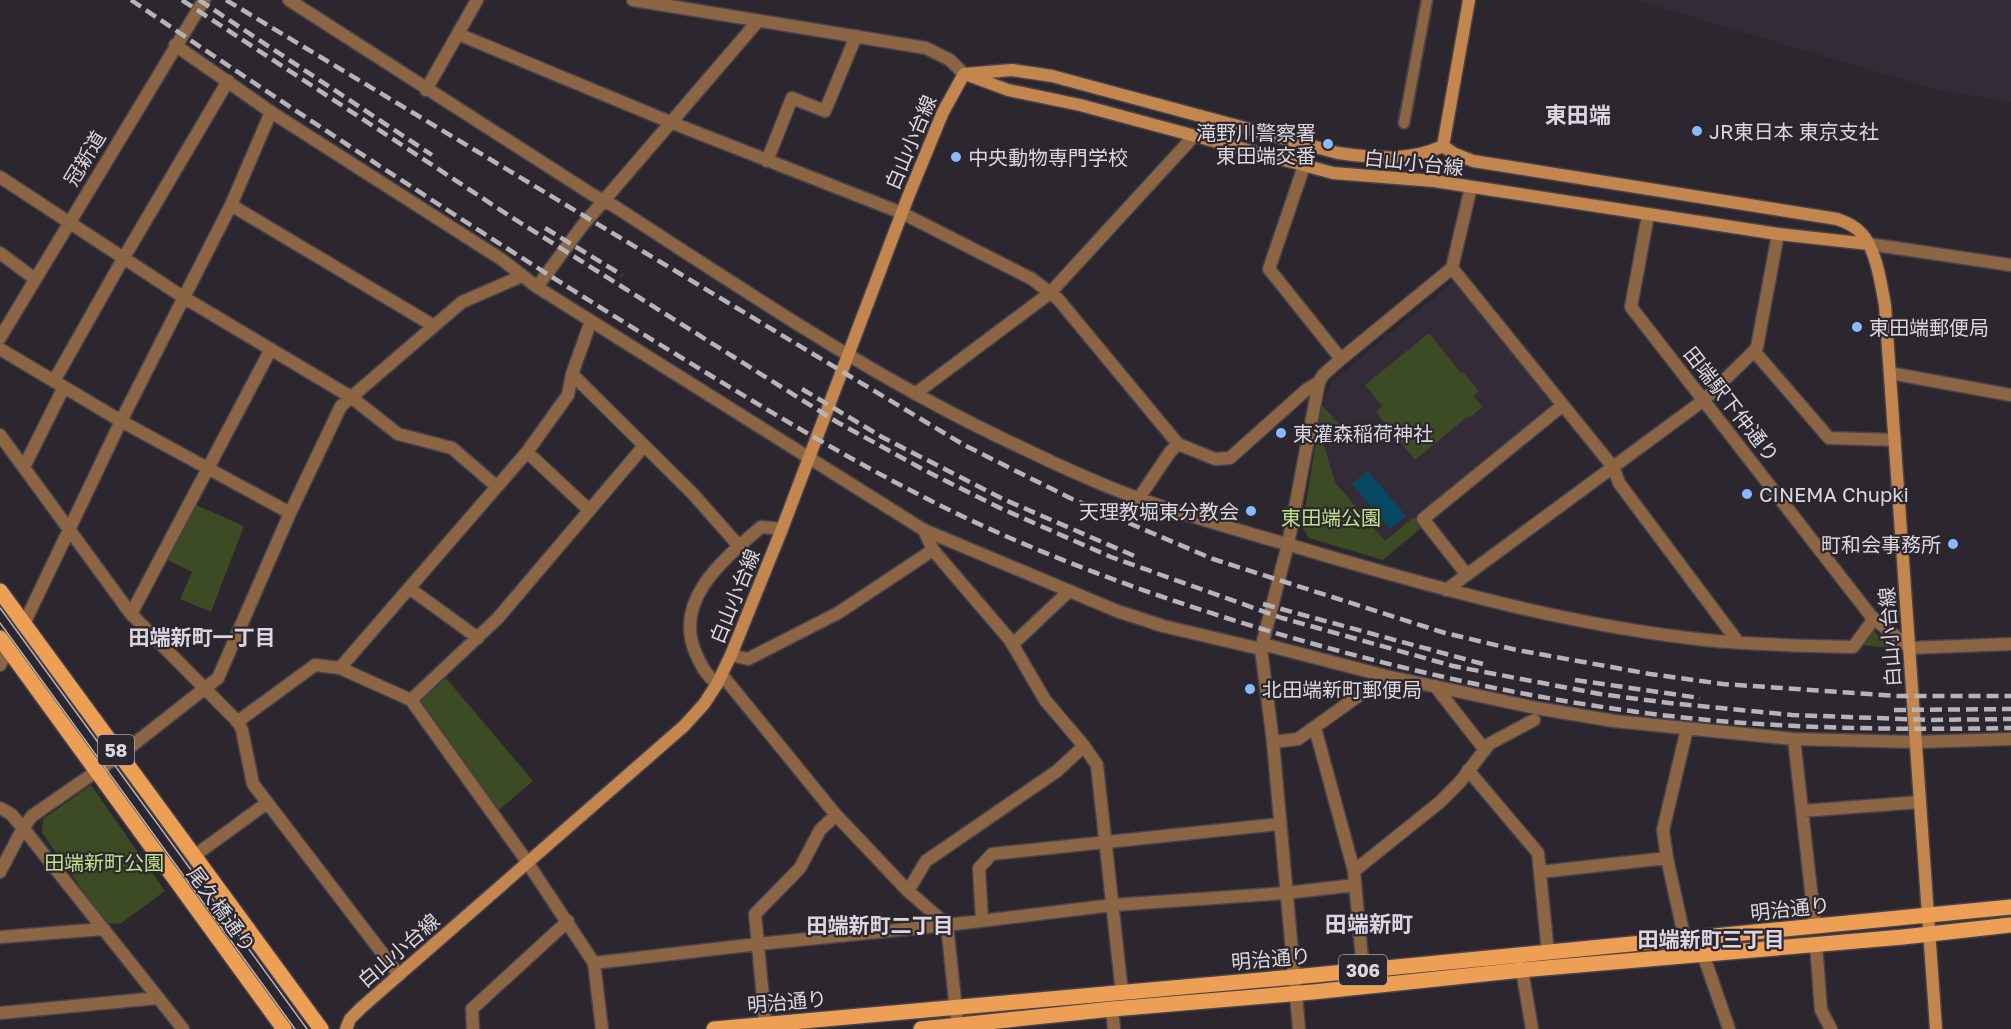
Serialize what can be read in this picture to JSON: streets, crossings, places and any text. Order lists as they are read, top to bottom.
{
  "streets": {
    "main road": [
      "白山小台線",
      "58",
      "明治通り",
      "尾久橋通り",
      "306"
    ],
    "street": ["冠新道", "田端駅下仲通り"]
  },
  "crossings": [
    ["白山小台線", "田端駅下仲通り"],
    ["白山小台線", "明治通り"]
  ],
  "districts": [
    "東田端",
    "田端新町一丁目",
    "田端新町",
    "田端新町二丁目",
    "田端新町三丁目"
  ],
  "parks": ["東田端公園", "田端新町公園"],
  "places": [
    "JR東日本 東京支社",
    "滝野川警察署 東田端交番",
    "中央動物専門学校",
    "東田端郵便局",
    "東灌森稲荷神社",
    "CINEMA Chupki",
    "天理教堀東分教会",
    "町和会事務所",
    "北田端新町郵便局"
  ]
}
